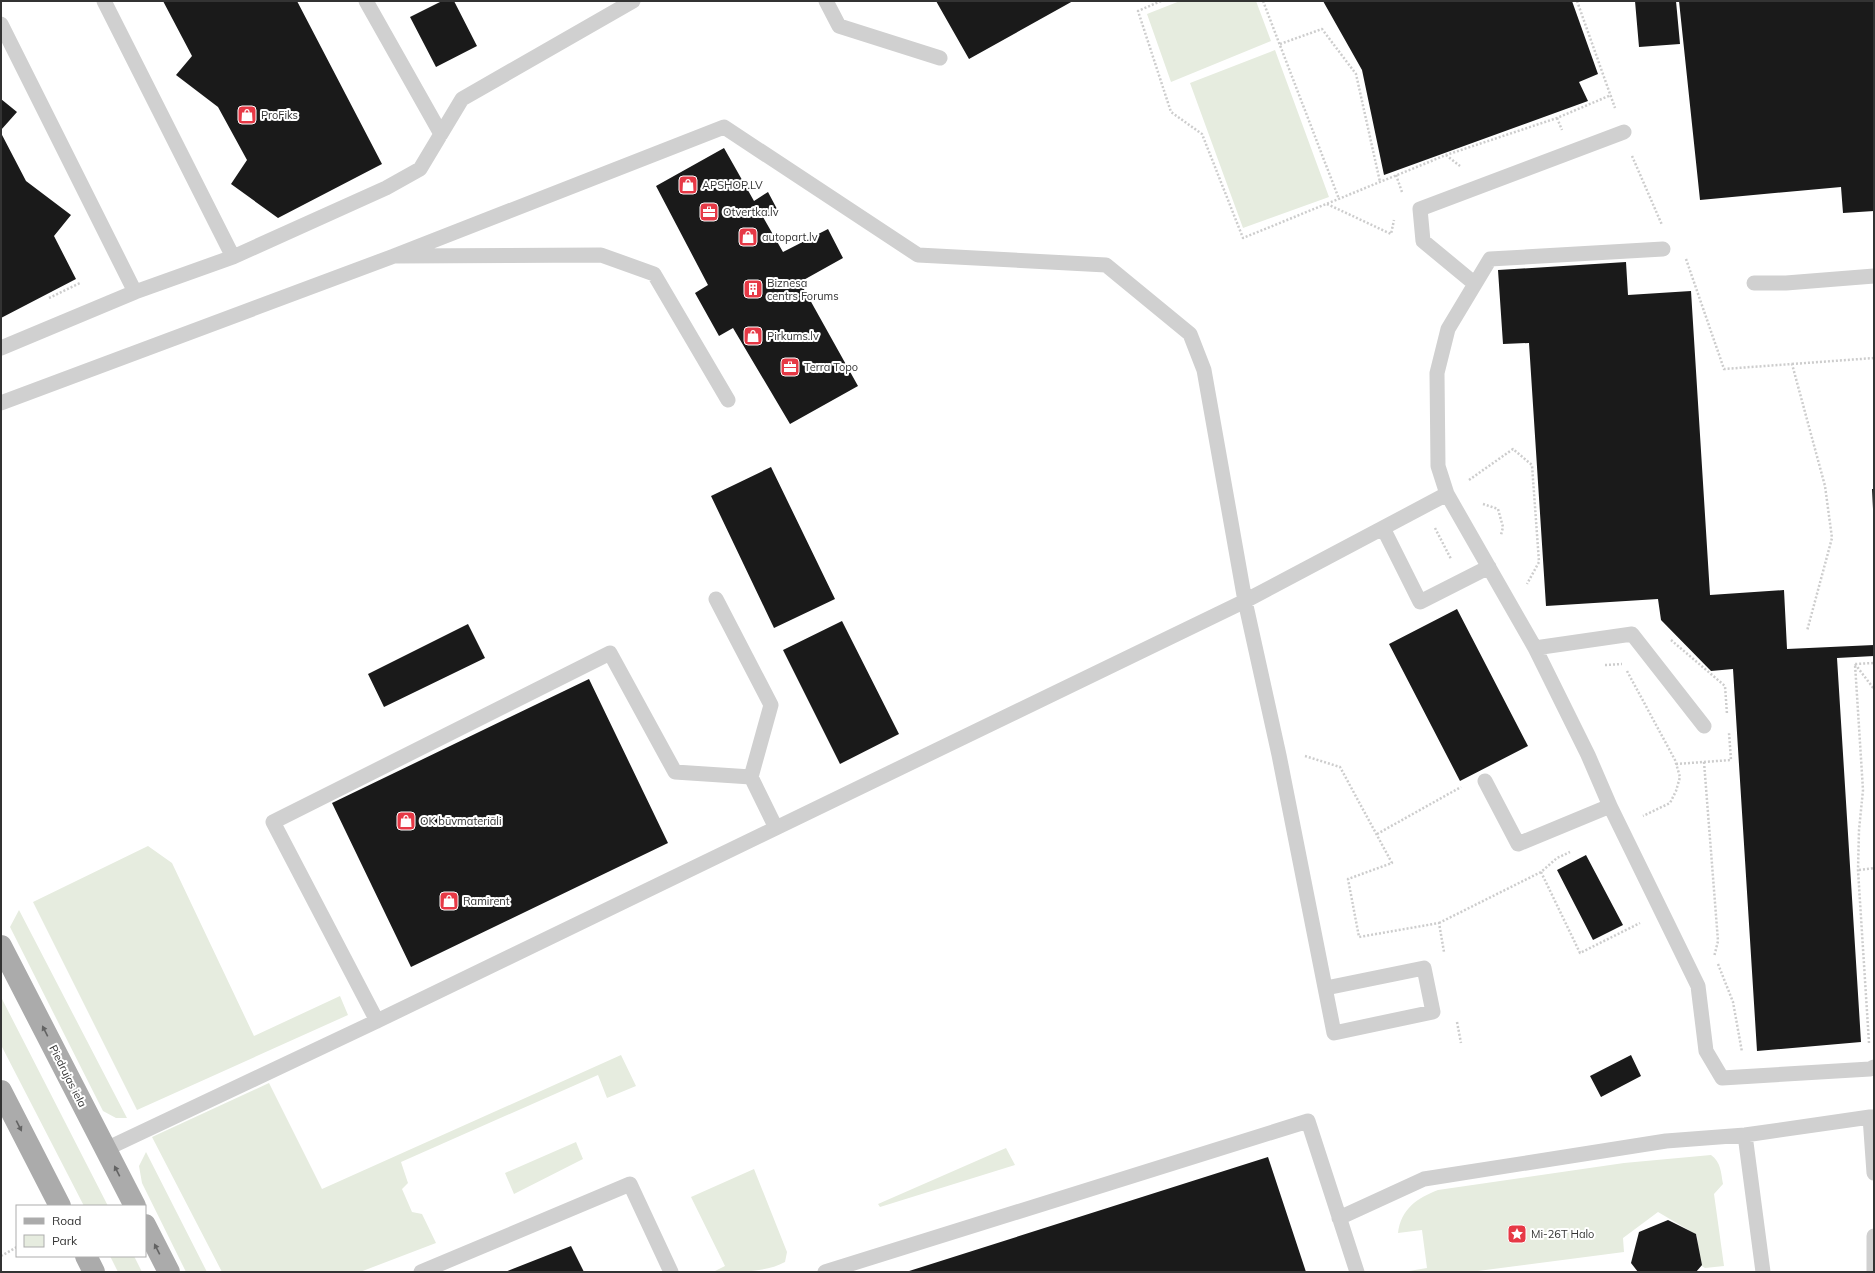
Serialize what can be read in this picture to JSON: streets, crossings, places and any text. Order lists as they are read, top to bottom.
{
  "streets": {
    "main road": ["Piedrujas iela"]
  },
  "places": {
    "shop": [
      "ProFiks",
      "APSHOP.LV",
      "autopart.lv",
      "Pirkums.lv",
      "OK būvmateriāli",
      "Ramirent"
    ],
    "office": ["Otvertka.lv", "Terra Topo"],
    "building": ["Biznesa centrs Forums"],
    "place": ["Mi-26T Halo"]
  },
  "legend": ["Road", "Park"]
}
